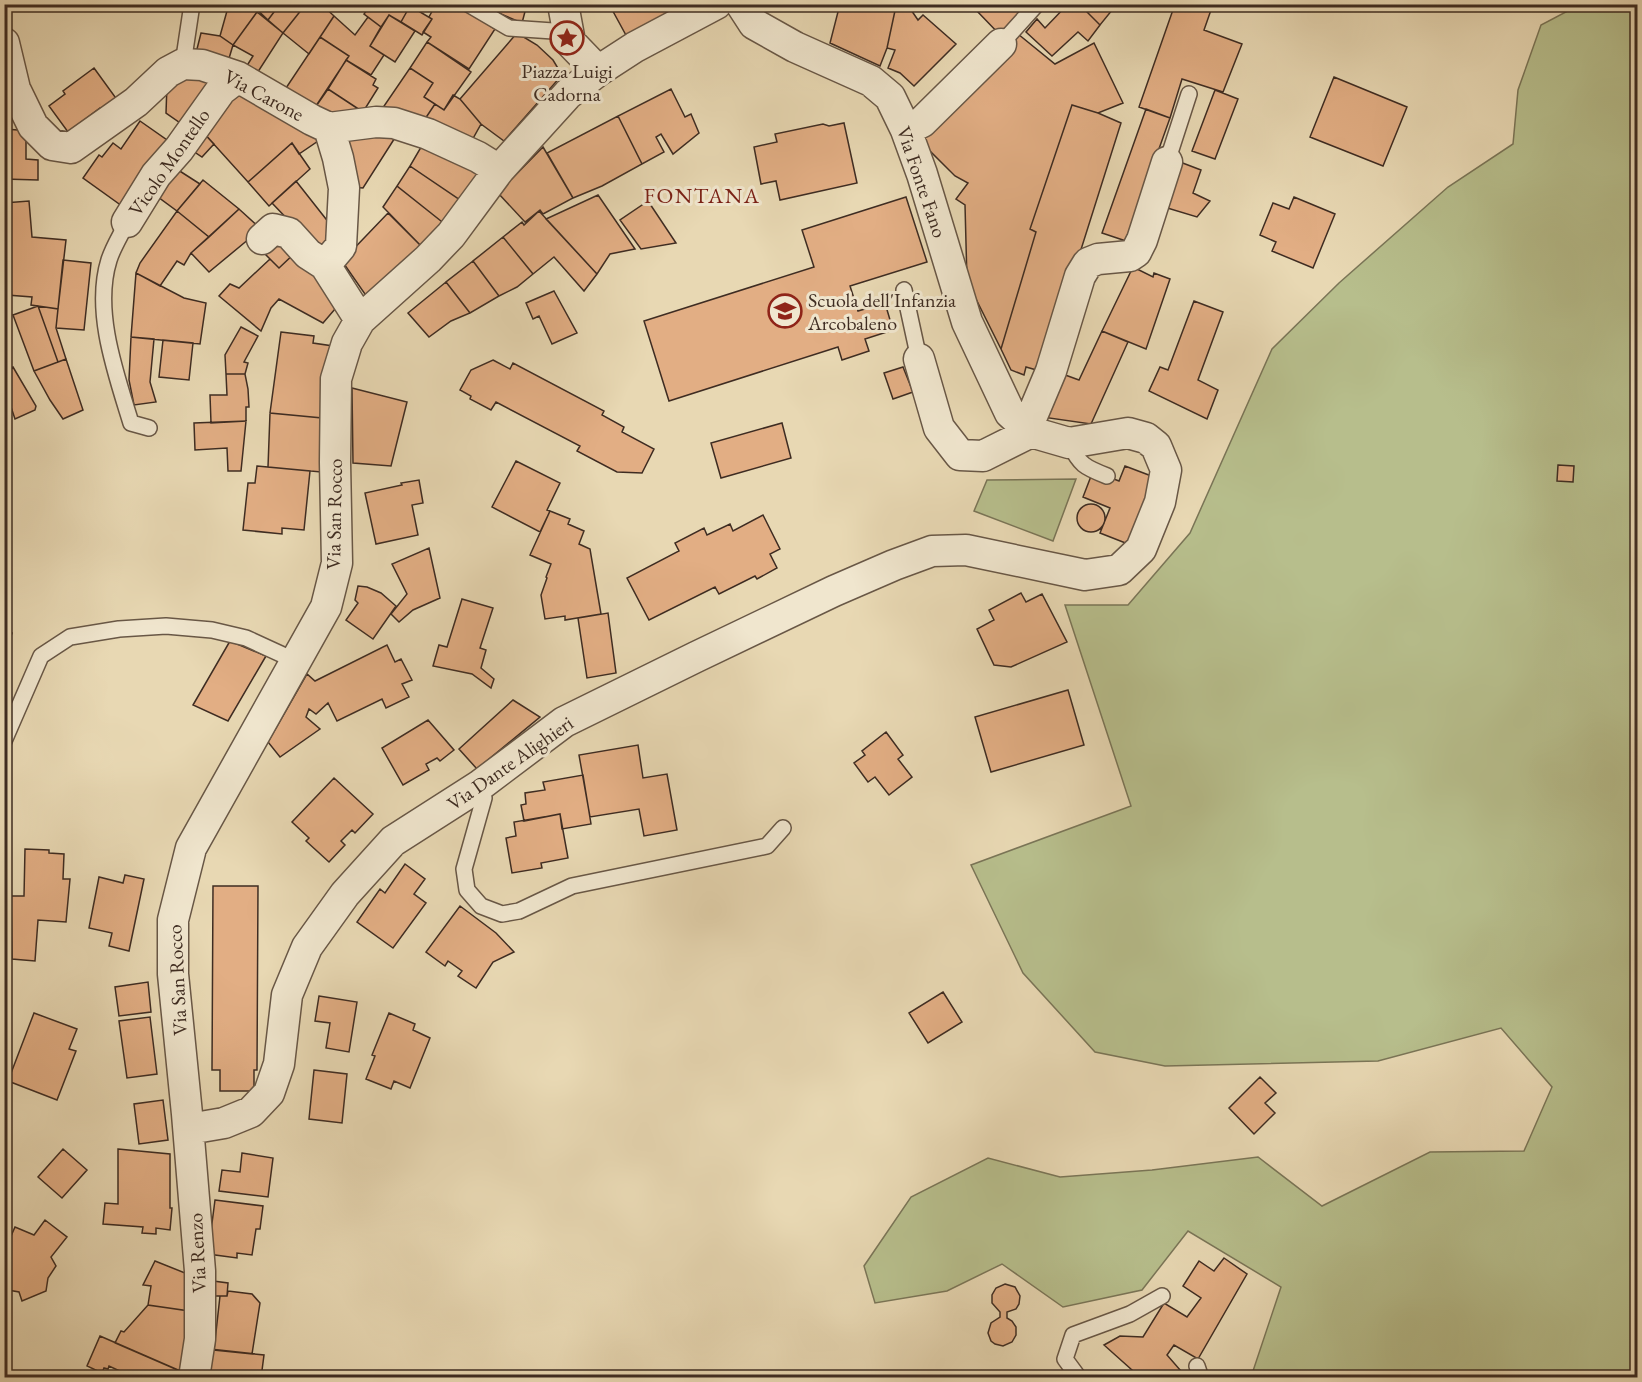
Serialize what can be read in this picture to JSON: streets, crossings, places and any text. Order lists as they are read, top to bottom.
{
  "streets": {
    "street": [
      "Via Carone",
      "Vicolo Montello",
      "Via Fonte Fano",
      "Via San Rocco",
      "Via Dante Alighieri",
      "Via Renzo"
    ]
  },
  "crossings": [
    ["Via Carone", "Vicolo Montello"],
    ["Via San Rocco", "Via Dante Alighieri"],
    ["Via San Rocco", "Via Renzo"],
    ["Via Dante Alighieri", "Via Renzo"]
  ],
  "districts": ["FONTANA"],
  "places": {
    "place": ["Piazza Luigi Cadorna"],
    "school or university": ["Scuola dell'Infanzia Arcobaleno"]
  }
}
